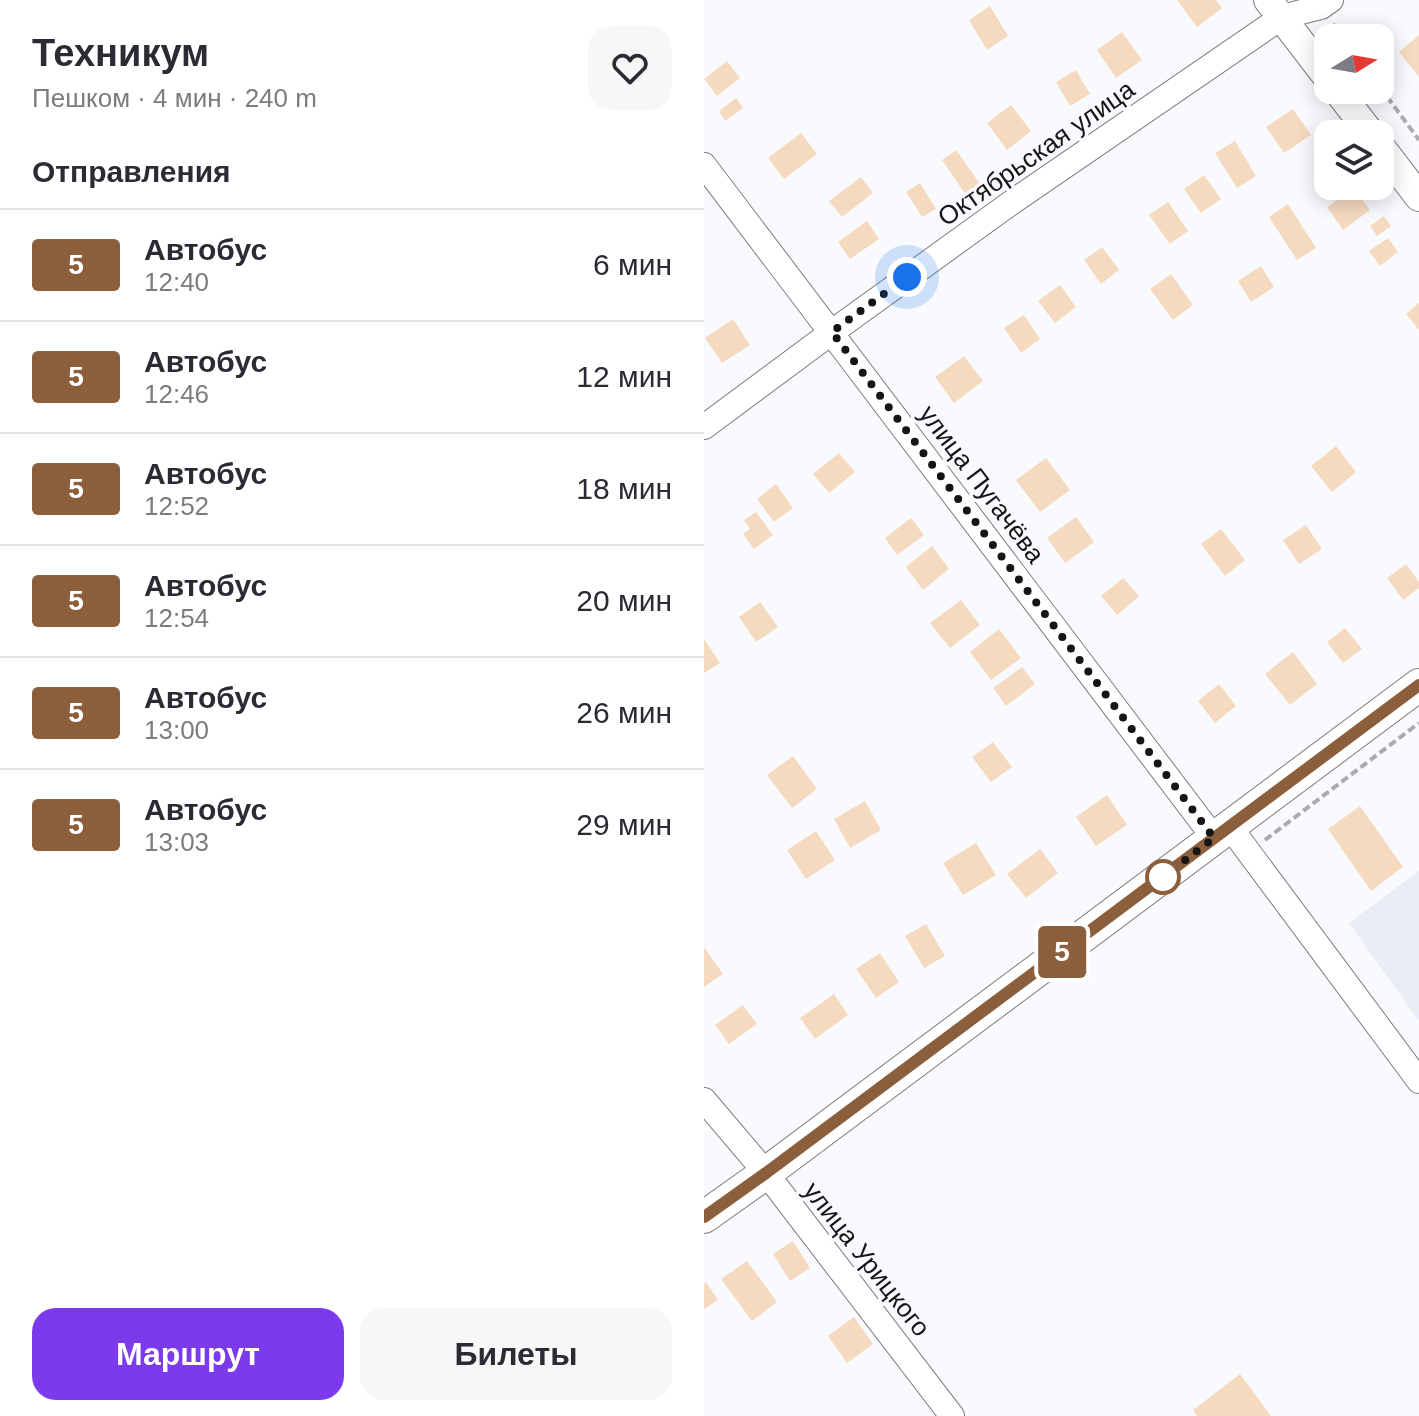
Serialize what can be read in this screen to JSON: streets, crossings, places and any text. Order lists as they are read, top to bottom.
{
  "streets": {
    "street": ["Октябрьская улица", "улица Пугачёва", "улица Урицкого"]
  },
  "crossings": [
    ["Октябрьская улица", "улица Пугачёва"]
  ],
  "lines": ["bus line 5"],
  "north": "right",
  "page": {
    "heading": [
      ["Техникум", "Пешком · 4 мин · 240 m"],
      "Отправления"
    ],
    "on_map": "5",
    "list": [
      {
        "mark": "5",
        "name": "Автобус",
        "note": "12:40",
        "value": "6 мин"
      },
      {
        "mark": "5",
        "name": "Автобус",
        "note": "12:46",
        "value": "12 мин"
      },
      {
        "mark": "5",
        "name": "Автобус",
        "note": "12:52",
        "value": "18 мин"
      },
      {
        "mark": "5",
        "name": "Автобус",
        "note": "12:54",
        "value": "20 мин"
      },
      {
        "mark": "5",
        "name": "Автобус",
        "note": "13:00",
        "value": "26 мин"
      },
      {
        "mark": "5",
        "name": "Автобус",
        "note": "13:03",
        "value": "29 мин"
      }
    ],
    "buttons": ["Маршрут", "Билеты"]
  }
}
